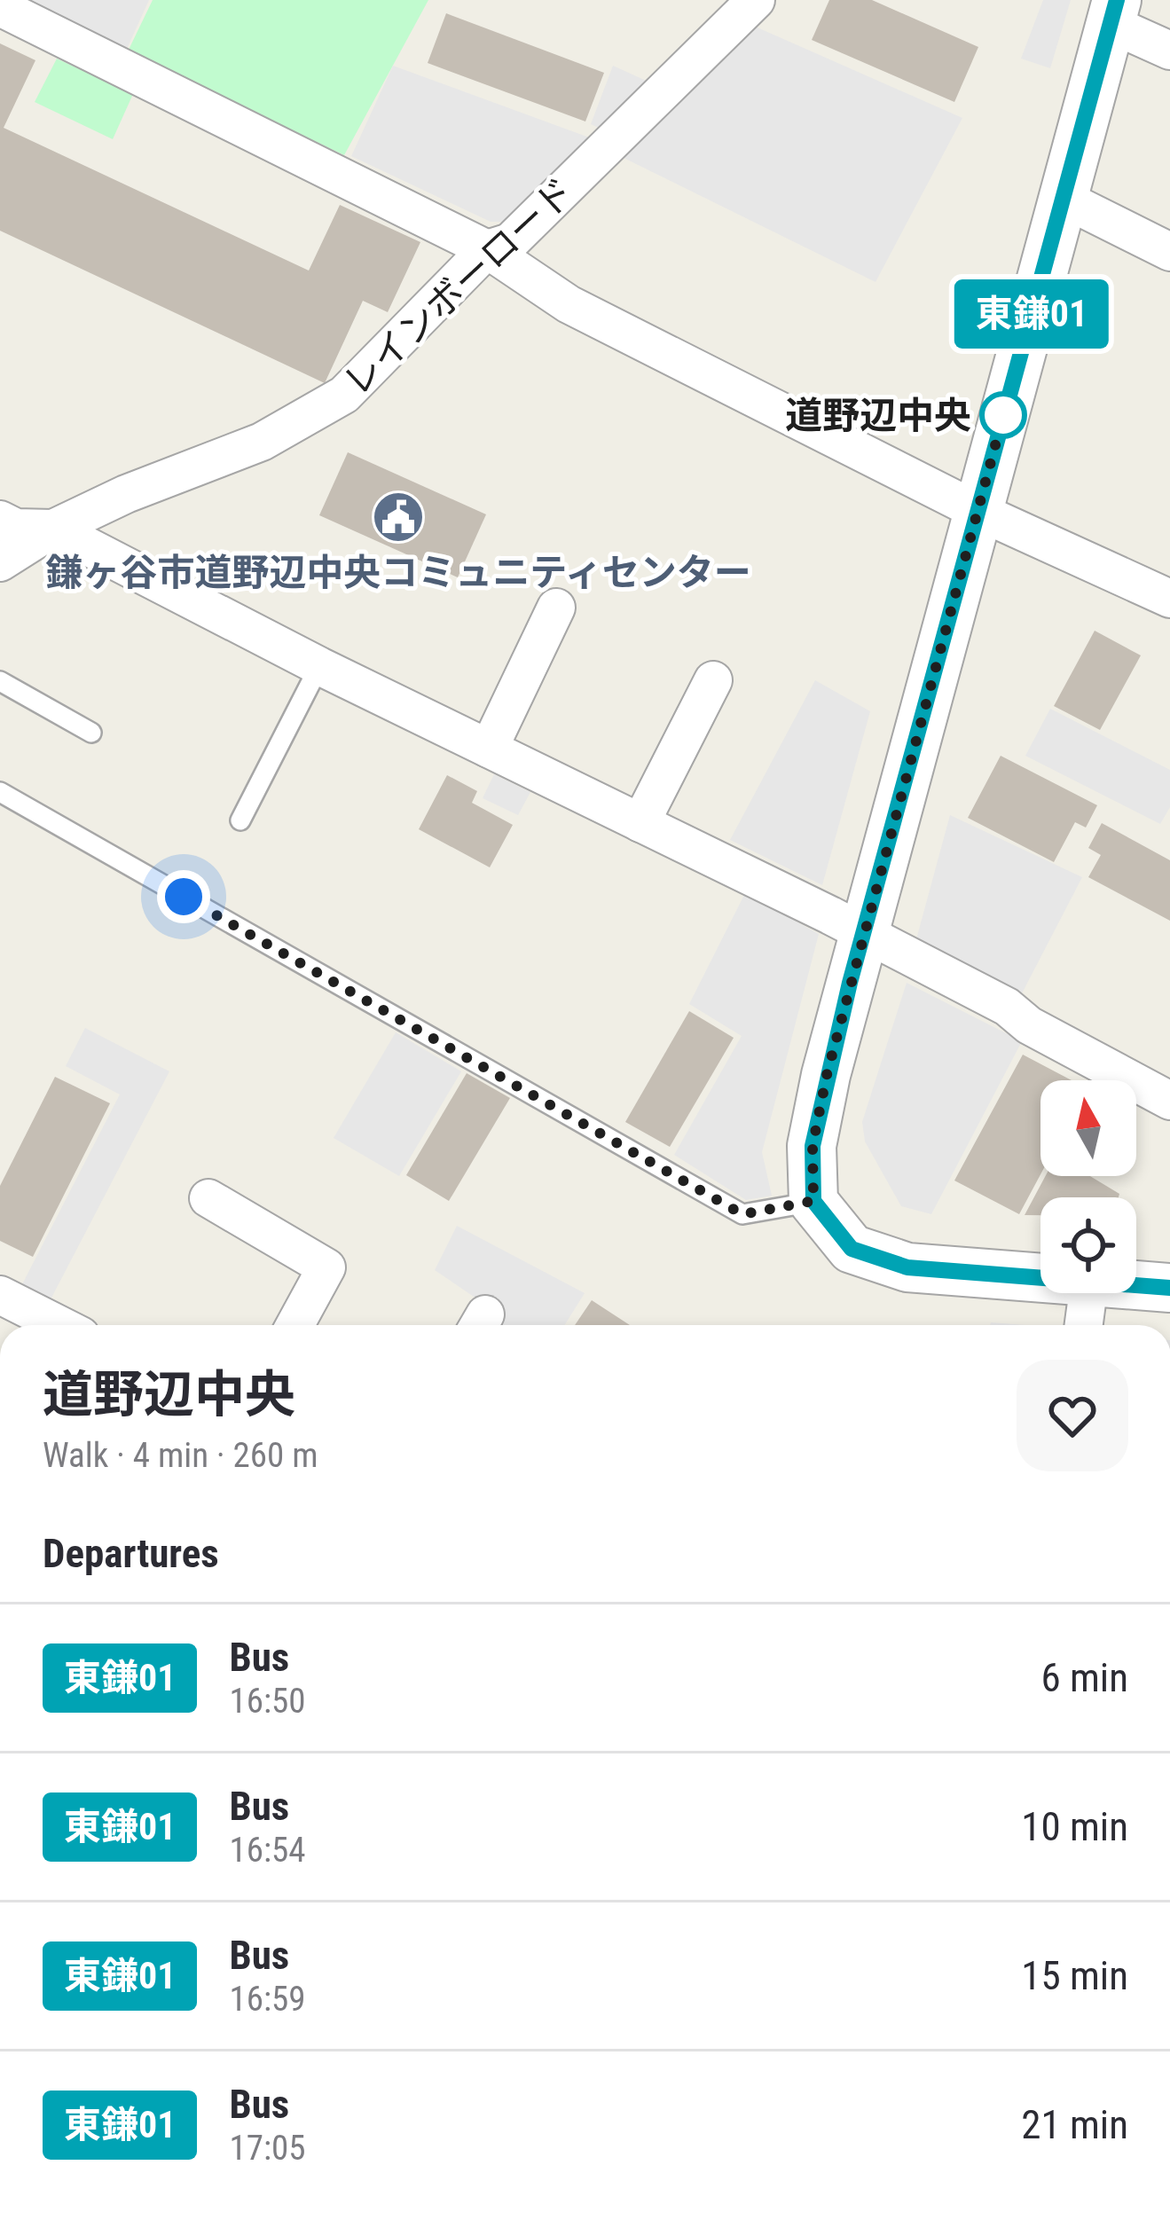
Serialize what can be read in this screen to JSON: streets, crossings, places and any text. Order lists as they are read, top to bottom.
{
  "streets": {
    "street": ["レインボーロード"]
  },
  "places": {
    "other": ["道野辺中央"],
    "public building": ["鎌ヶ谷市道野辺中央コミュニティセンター"]
  },
  "lines": ["bus line 東鎌01"],
  "north": "top",
  "page": {
    "on_map": "東鎌01",
    "heading": [
      ["道野辺中央", "Walk · 4 min · 260 m"],
      "Departures"
    ],
    "list": [
      {
        "mark": "東鎌01",
        "name": "Bus",
        "note": "16:50",
        "value": "6 min"
      },
      {
        "mark": "東鎌01",
        "name": "Bus",
        "note": "16:54",
        "value": "10 min"
      },
      {
        "mark": "東鎌01",
        "name": "Bus",
        "note": "16:59",
        "value": "15 min"
      },
      {
        "mark": "東鎌01",
        "name": "Bus",
        "note": "17:05",
        "value": "21 min"
      }
    ]
  }
}
